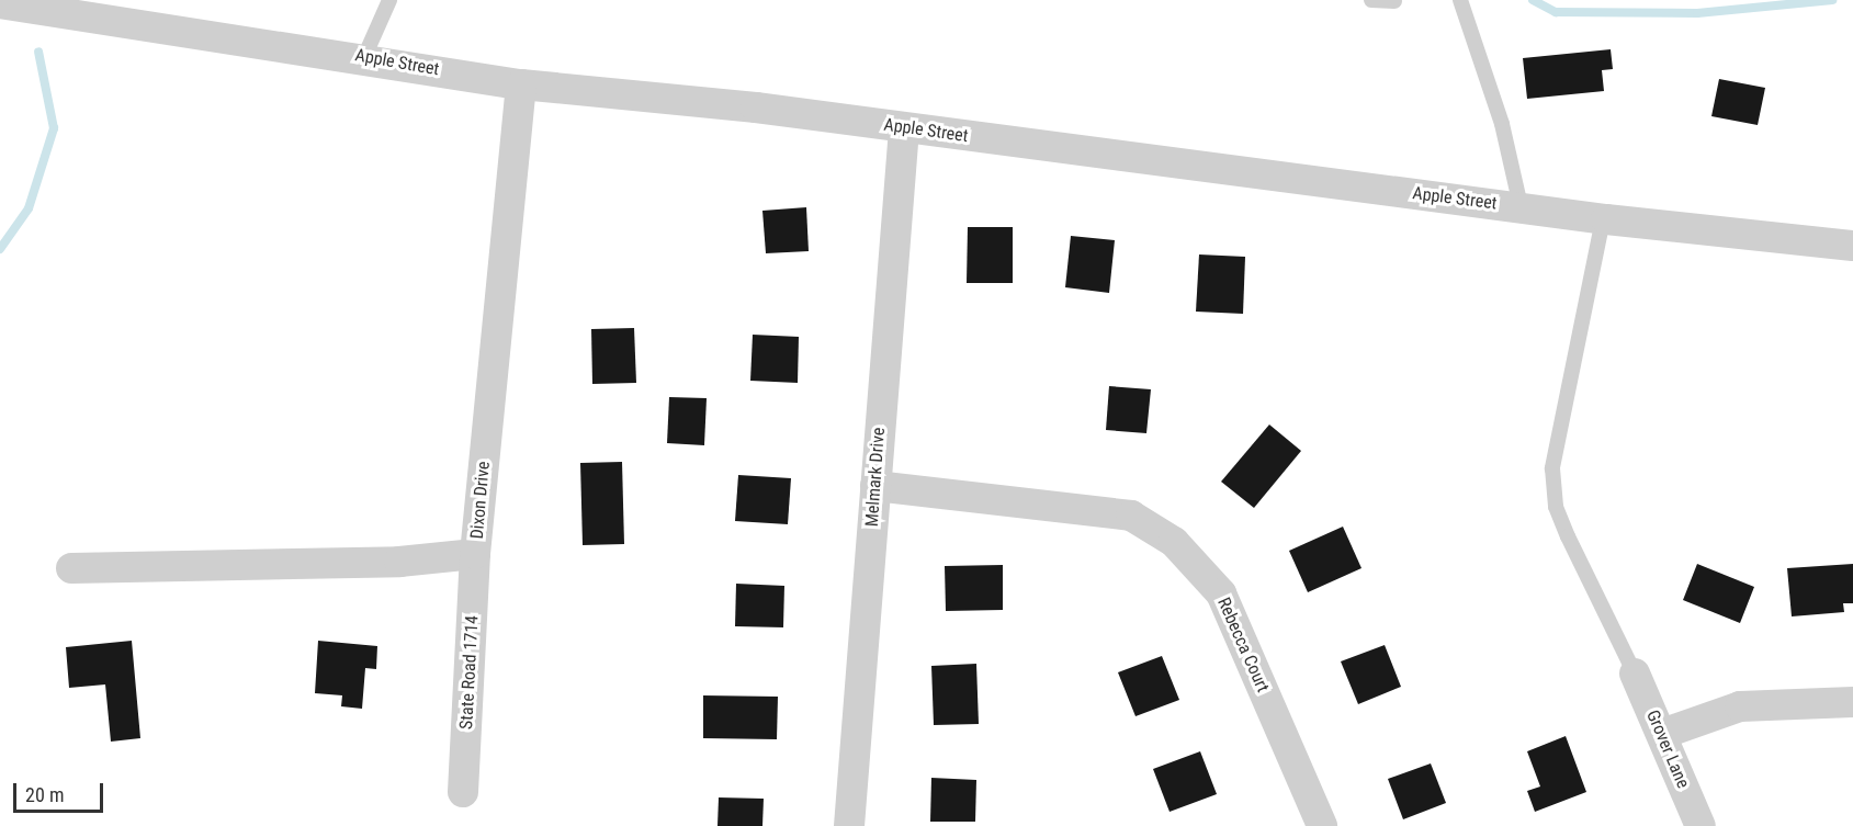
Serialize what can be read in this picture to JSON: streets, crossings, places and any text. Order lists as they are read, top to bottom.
{
  "streets": {
    "street": [
      "Apple Street",
      "Melmark Drive",
      "Dixon Drive",
      "Rebecca Court",
      "State Road 1714",
      "Grover Lane"
    ]
  },
  "crossings": [
    ["Apple Street", "Melmark Drive"],
    ["Apple Street", "Dixon Drive"],
    ["Melmark Drive", "Rebecca Court"],
    ["Dixon Drive", "State Road 1714"]
  ],
  "scale_bar": "20 m"
}
